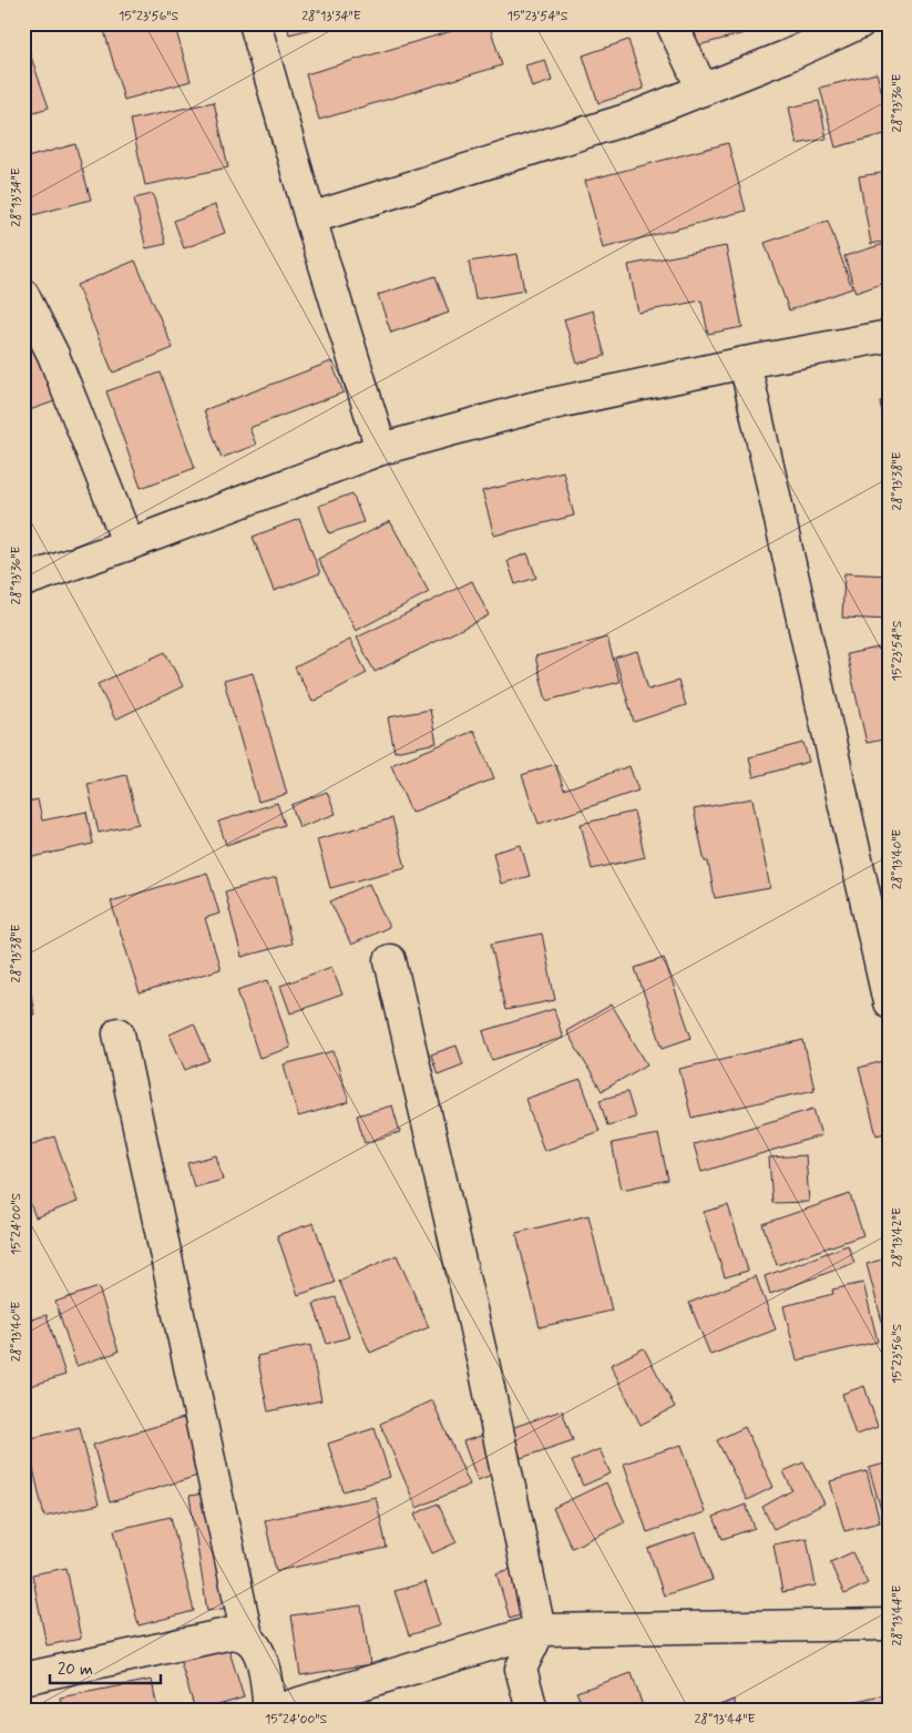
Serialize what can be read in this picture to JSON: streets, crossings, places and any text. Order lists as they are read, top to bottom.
{
  "scale_bar": "20 m",
  "coordinates": [
    "15°23'56\"S",
    "28°13'34\"E",
    "15°23'54\"S",
    "28°13'36\"E",
    "28°13'38\"E",
    "28°13'40\"E",
    "15°24'00\"S",
    "28°13'42\"E",
    "28°13'44\"E"
  ]
}
